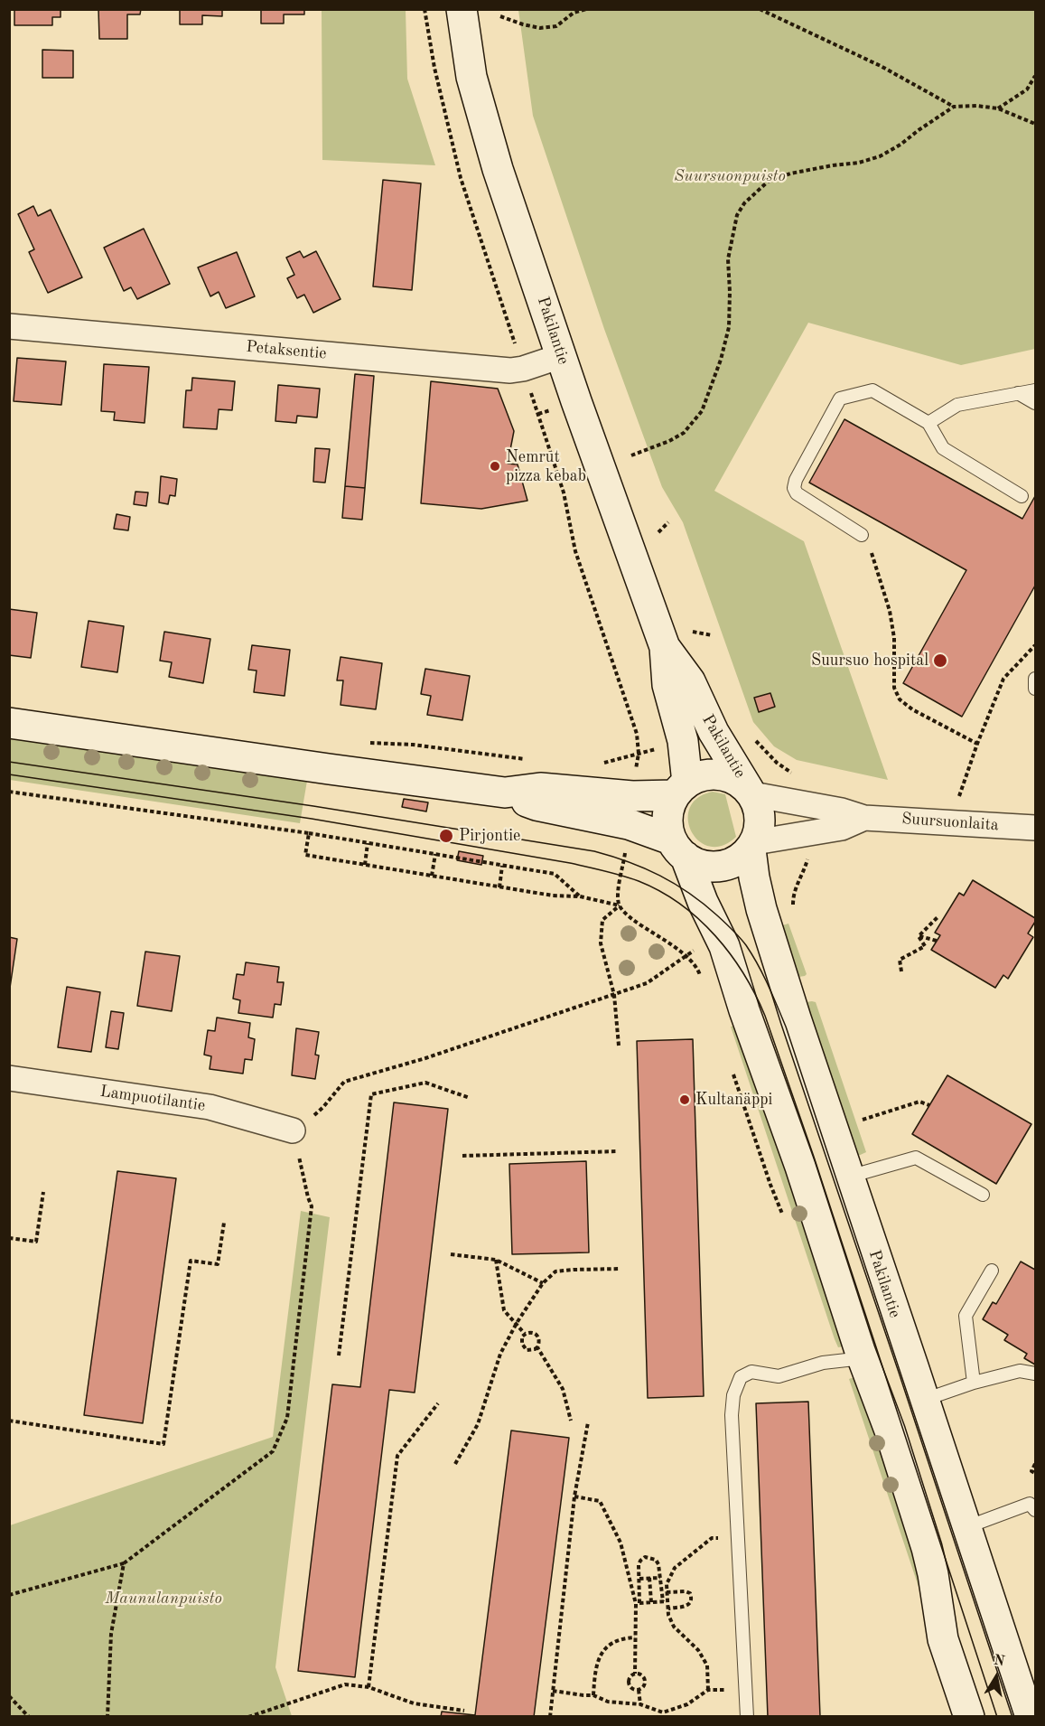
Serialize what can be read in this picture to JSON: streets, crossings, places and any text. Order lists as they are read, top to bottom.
{
  "streets": {
    "main road": ["Pakilantie"],
    "street": ["Petaksentie", "Suursuonlaita", "Lampuotilantie"]
  },
  "crossings": [
    ["Pakilantie", "Petaksentie"],
    ["Pakilantie", "Suursuonlaita"]
  ],
  "parks": ["Suursuonpuisto", "Maunulanpuisto"],
  "places": [
    "Nemrut pizza kebab",
    "Suursuo hospital",
    "Pirjontie",
    "Kultanäppi"
  ],
  "north": "top"
}
